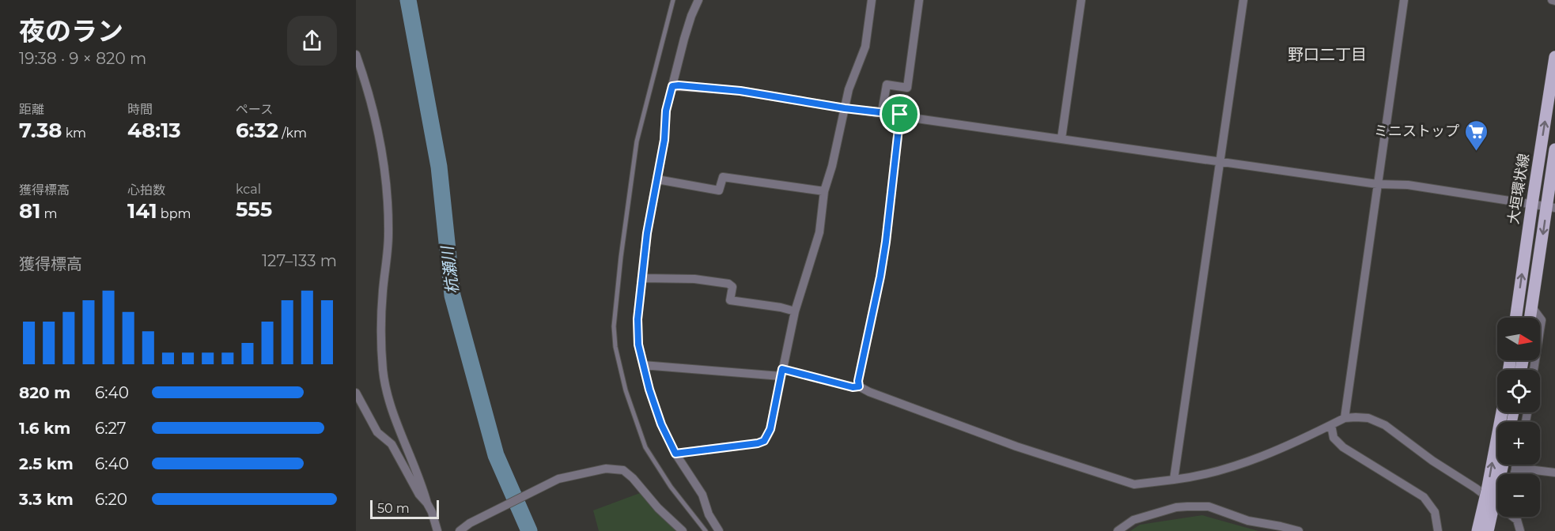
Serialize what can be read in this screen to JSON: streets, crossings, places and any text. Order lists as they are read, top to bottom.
{
  "streets": {
    "main road": ["大垣環状線"]
  },
  "districts": ["野口二丁目"],
  "water": ["杭瀬川"],
  "places": {
    "supermarket": ["ミニストップ"]
  },
  "scale_bar": "50 m",
  "north": "right",
  "page": {
    "heading": ["夜のラン", "19:38 · 9 × 820 m"],
    "stats": [
      ["距離", "7.38 km"],
      ["時間", "48:13"],
      ["ペース", "6:32 /km"],
      ["獲得標高", "81 m"],
      ["心拍数", "141 bpm"],
      ["kcal", "555"]
    ],
    "chart": ["獲得標高", "127–133 m"],
    "map_buttons": ["+", "−"],
    "list": [
      {
        "name": "820 m",
        "note": "6:40"
      },
      {
        "name": "1.6 km",
        "note": "6:27"
      },
      {
        "name": "2.5 km",
        "note": "6:40"
      },
      {
        "name": "3.3 km",
        "note": "6:20"
      }
    ],
    "scale": "50 m"
  }
}
